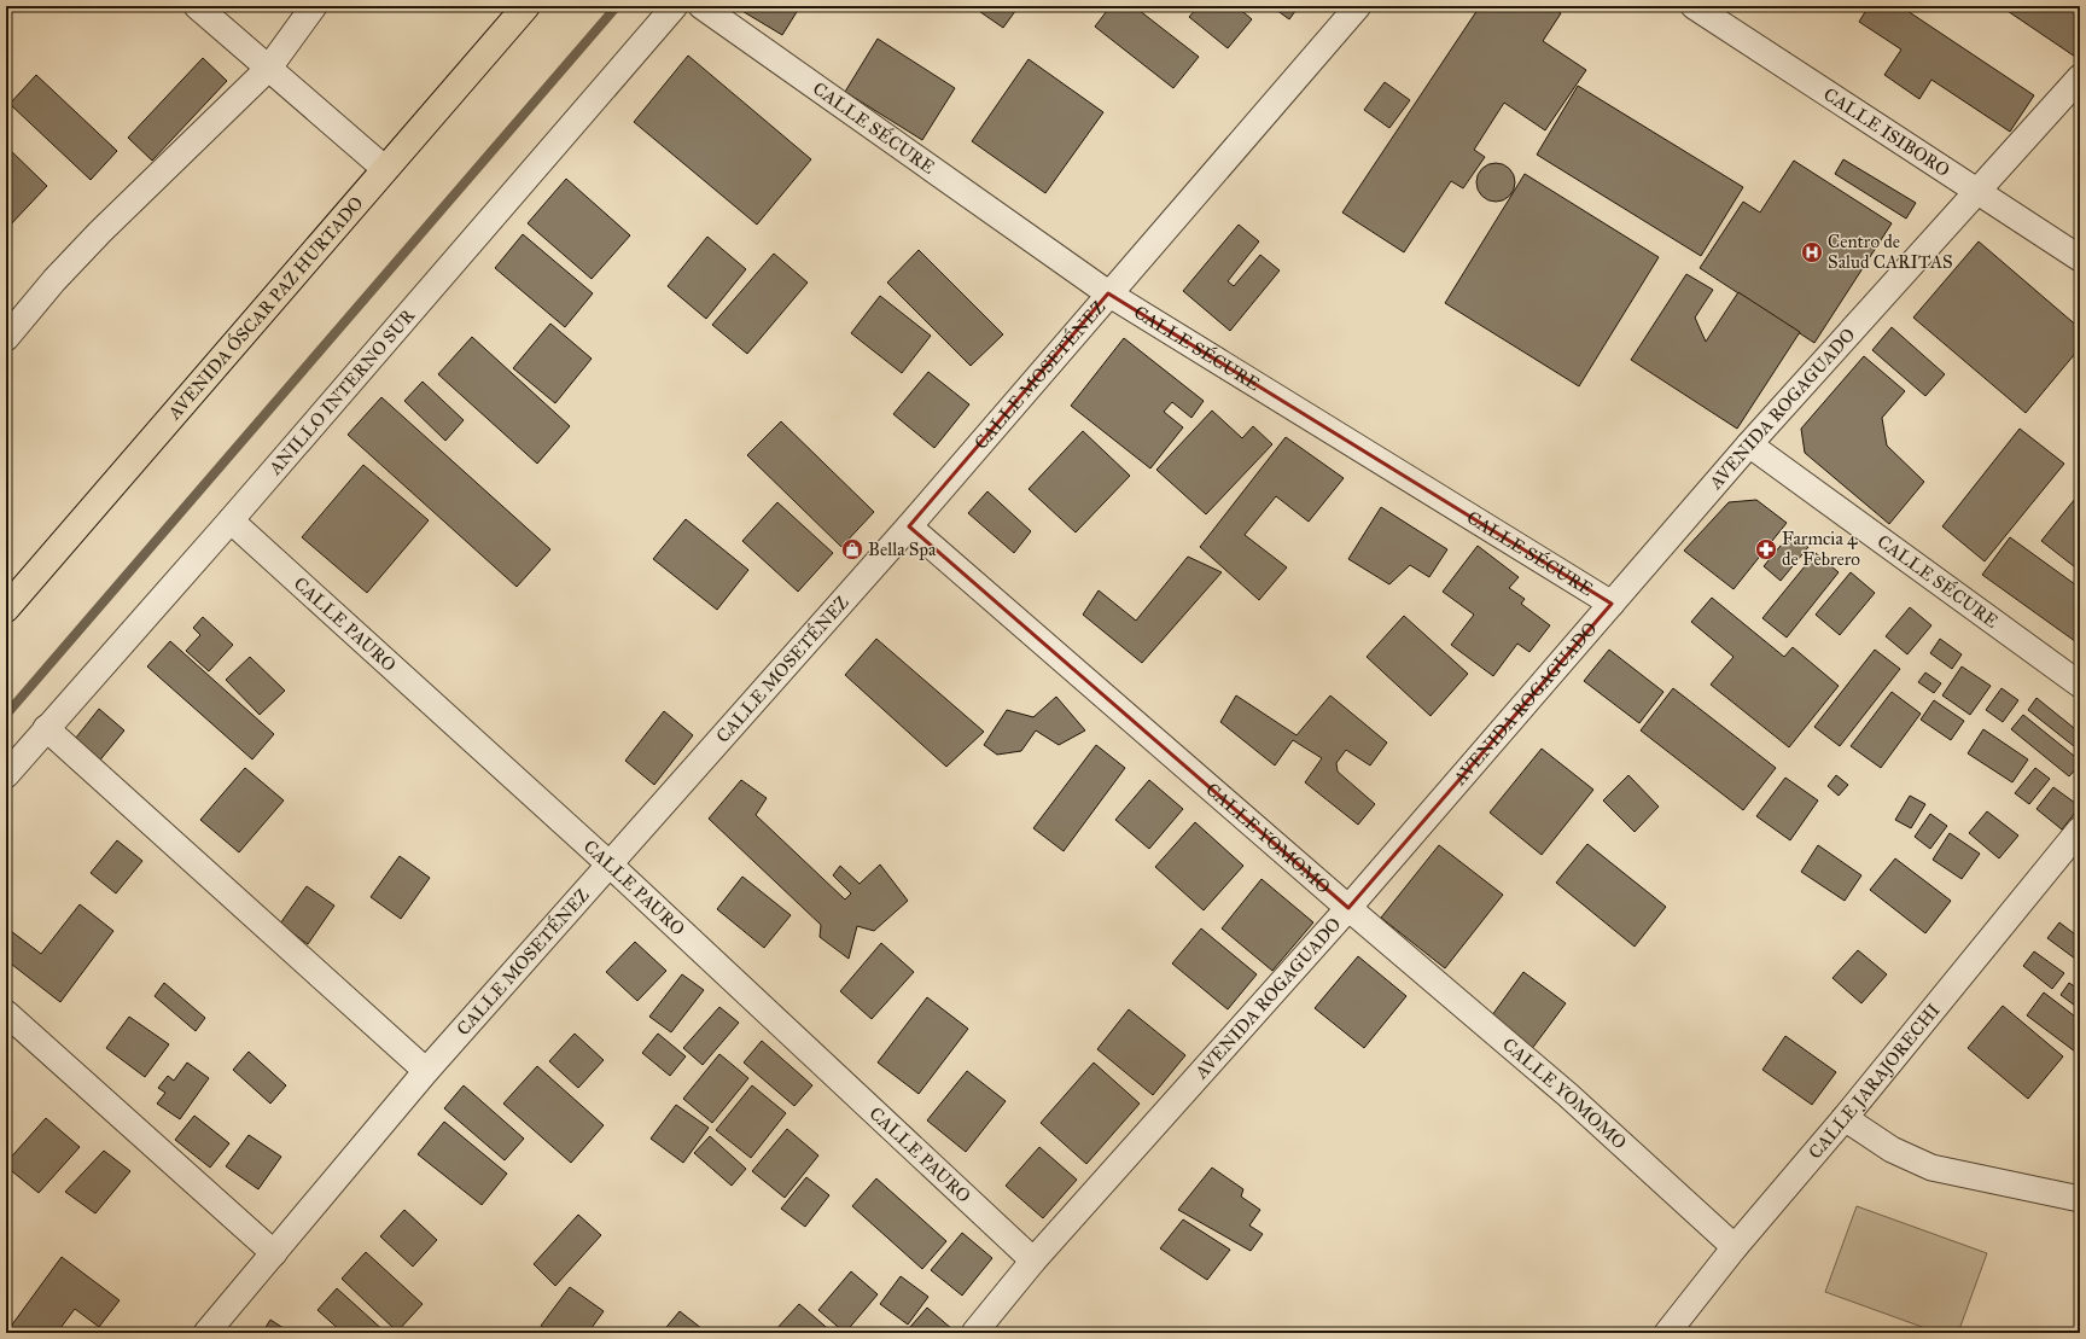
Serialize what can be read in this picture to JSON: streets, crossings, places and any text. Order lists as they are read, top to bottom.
{
  "streets": {
    "highway": ["AVENIDA ÓSCAR PAZ HURTADO"],
    "street": [
      "CALLE SÉCURE",
      "CALLE ISIBORO",
      "CALLE MOSETÉNEZ",
      "ANILLO INTERNO SUR",
      "AVENIDA ROGAGUADO",
      "CALLE PAURO",
      "CALLE YOMOMO",
      "CALLE JARAJORECHI"
    ]
  },
  "crossings": [
    ["CALLE SÉCURE", "CALLE MOSETÉNEZ"],
    ["CALLE SÉCURE", "AVENIDA ROGAGUADO"],
    ["CALLE ISIBORO", "AVENIDA ROGAGUADO"],
    ["CALLE MOSETÉNEZ", "CALLE PAURO"],
    ["CALLE MOSETÉNEZ", "CALLE YOMOMO"],
    ["ANILLO INTERNO SUR", "CALLE PAURO"],
    ["AVENIDA ROGAGUADO", "CALLE PAURO"],
    ["AVENIDA ROGAGUADO", "CALLE YOMOMO"],
    ["CALLE YOMOMO", "CALLE JARAJORECHI"]
  ],
  "places": {
    "hospital": ["Centro de Salud CARITAS"],
    "shop": ["Bella Spa"],
    "pharmacy": ["Farmcia 4 de Febrero"]
  }
}
